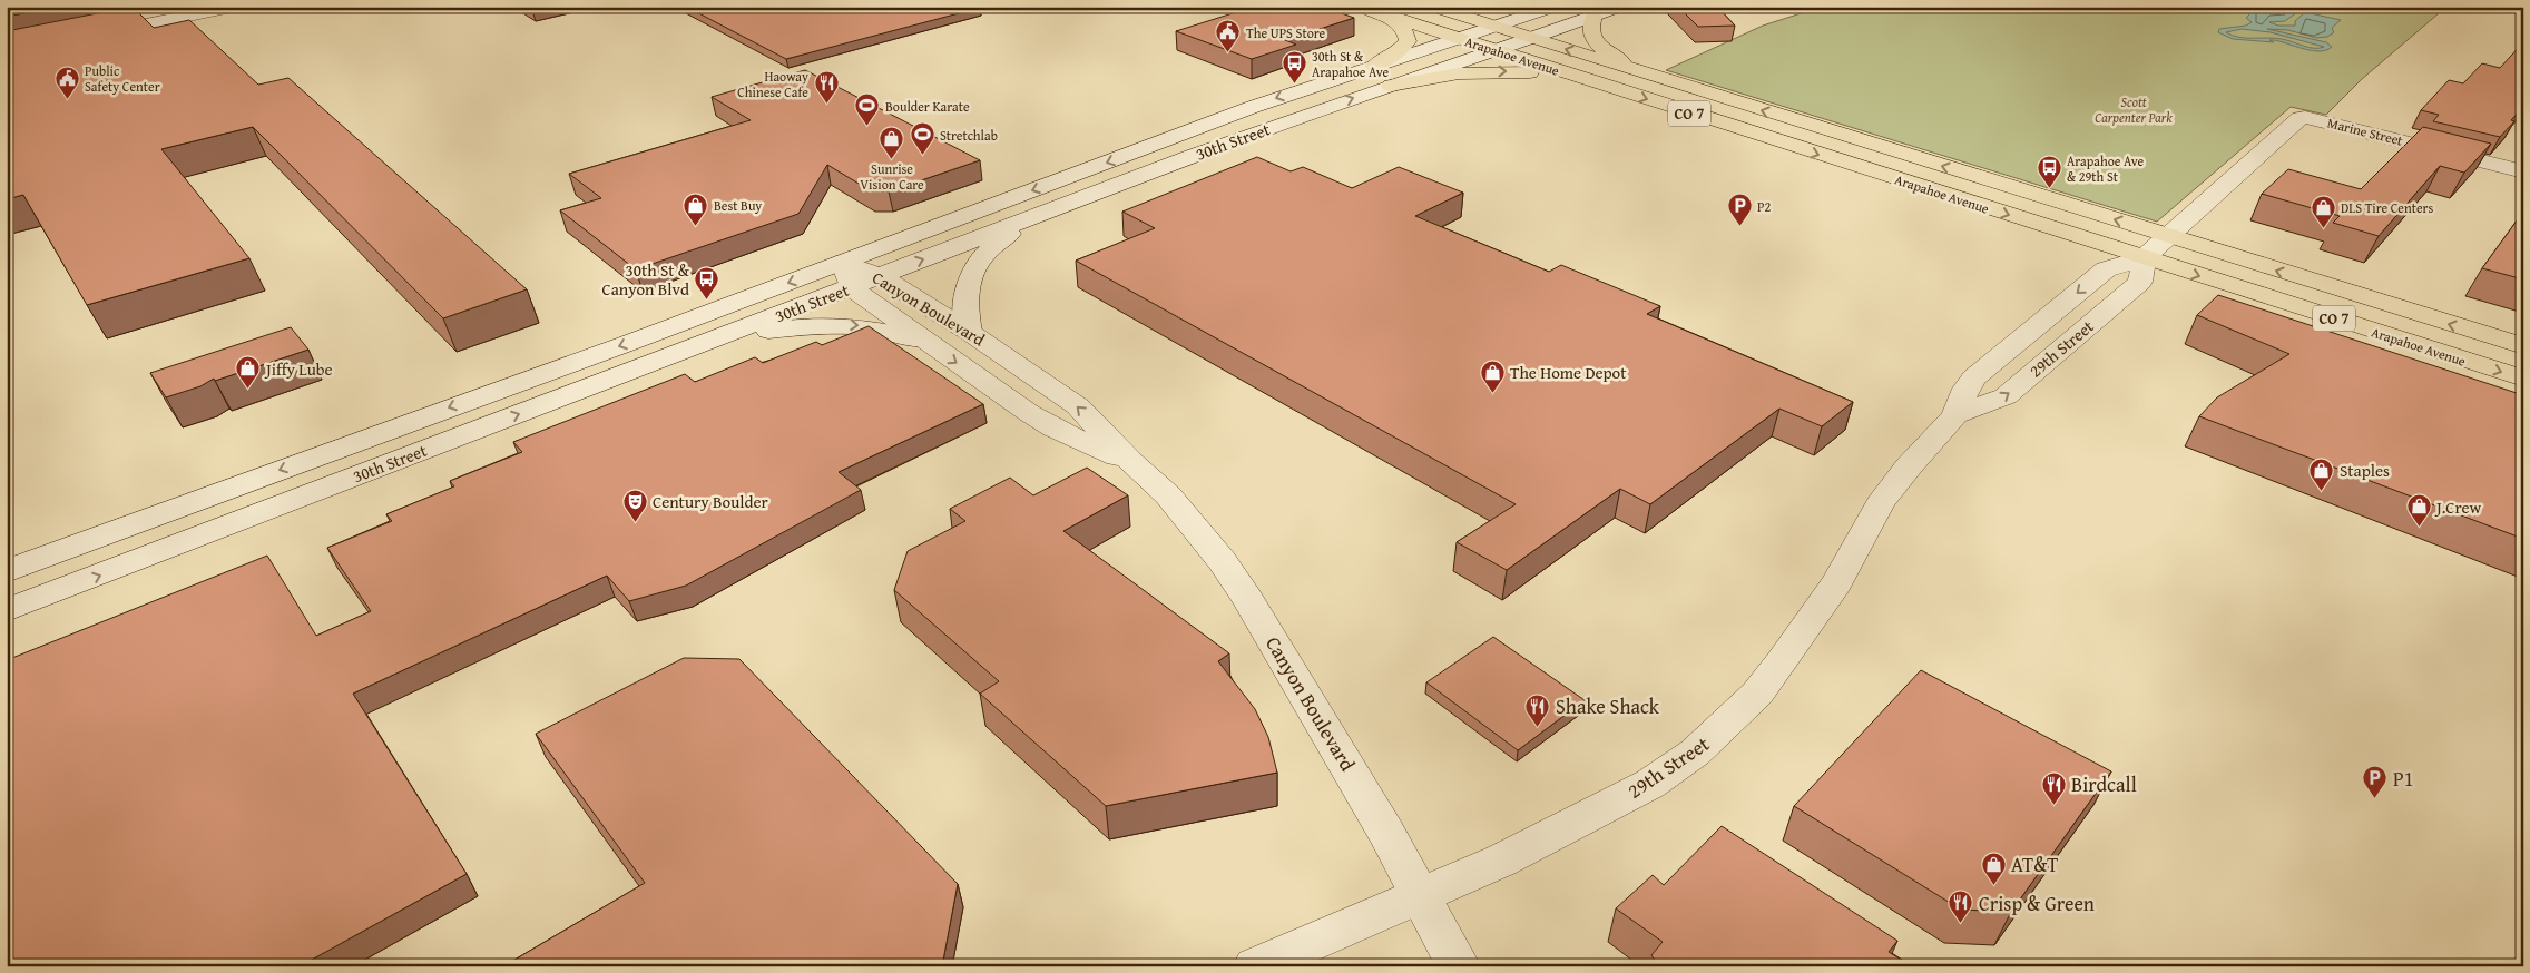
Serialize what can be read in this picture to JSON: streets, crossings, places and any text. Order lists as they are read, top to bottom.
{
  "streets": {
    "main road": [
      "Arapahoe Avenue",
      "CO 7",
      "Marine Street",
      "30th Street",
      "Canyon Boulevard",
      "29th Street"
    ]
  },
  "crossings": [
    ["Arapahoe Avenue", "30th Street"],
    ["Arapahoe Avenue", "29th Street"],
    ["Marine Street", "29th Street"],
    ["30th Street", "Canyon Boulevard"],
    ["Canyon Boulevard", "29th Street"]
  ],
  "parks": ["Scott Carpenter Park"],
  "places": {
    "public building": ["The UPS Store", "Public Safety Center"],
    "bus stop": ["30th St & Arapahoe Ave", "Arapahoe Ave & 29th St", "30th St & Canyon Blvd"],
    "restaurant": [
      "Haoway Chinese Cafe",
      "Shake Shack",
      "Birdcall",
      "Crisp & Green"
    ],
    "sports": ["Boulder Karate", "Stretchlab"],
    "shop": [
      "Sunrise Vision Care",
      "Best Buy",
      "DLS Tire Centers",
      "Jiffy Lube",
      "The Home Depot",
      "Staples",
      "J.Crew",
      "AT&T"
    ],
    "parking": ["P2", "P1"],
    "theatre": ["Century Boulder"]
  }
}
